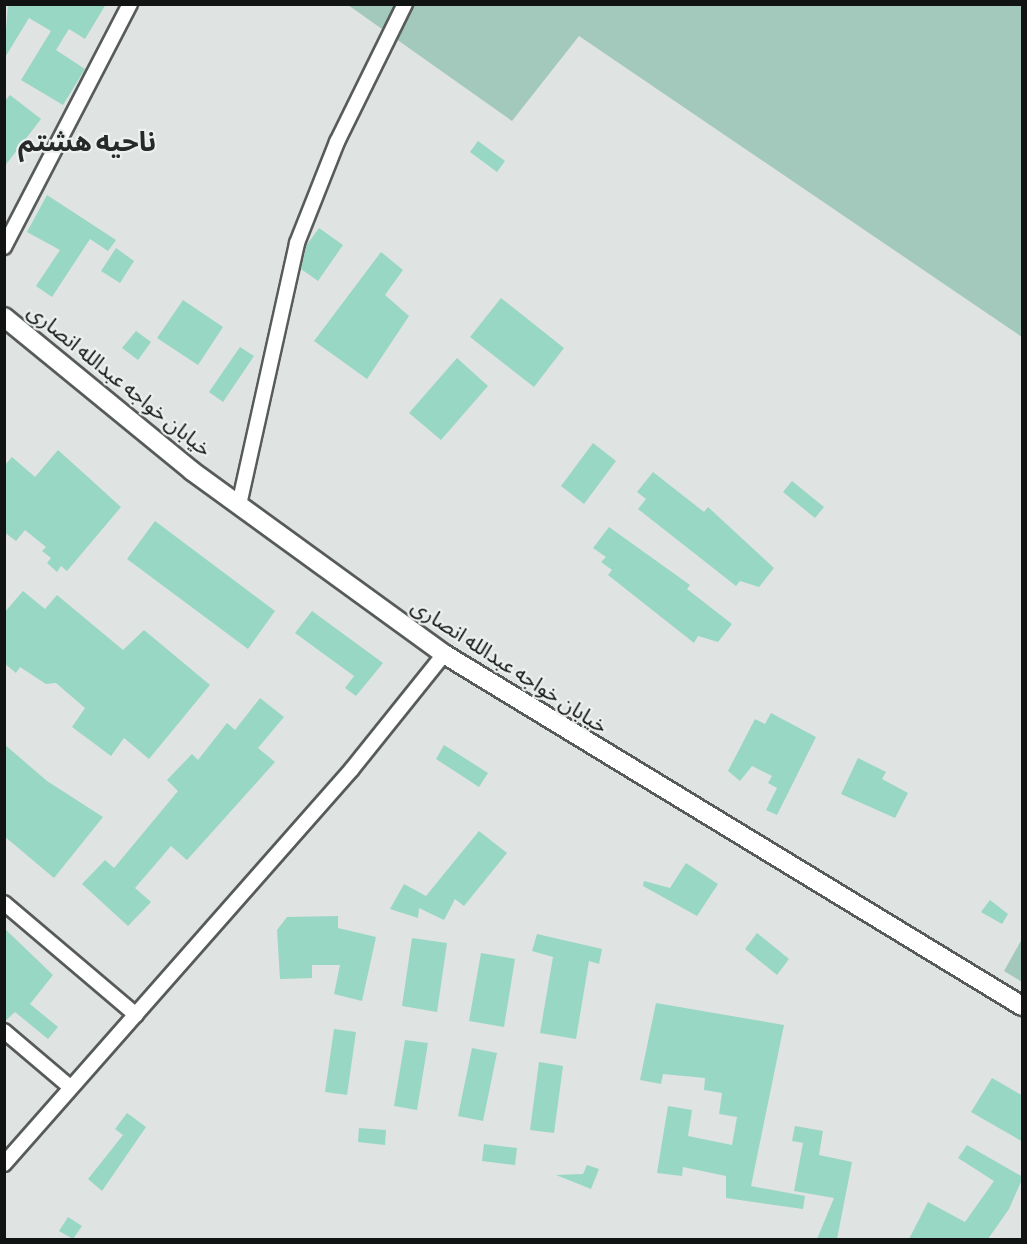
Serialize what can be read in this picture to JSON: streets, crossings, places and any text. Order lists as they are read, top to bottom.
{
  "streets": {
    "street": ["خیابان خواجه عبدالله انصاری"]
  },
  "districts": ["ناحیه هشتم"]
}
